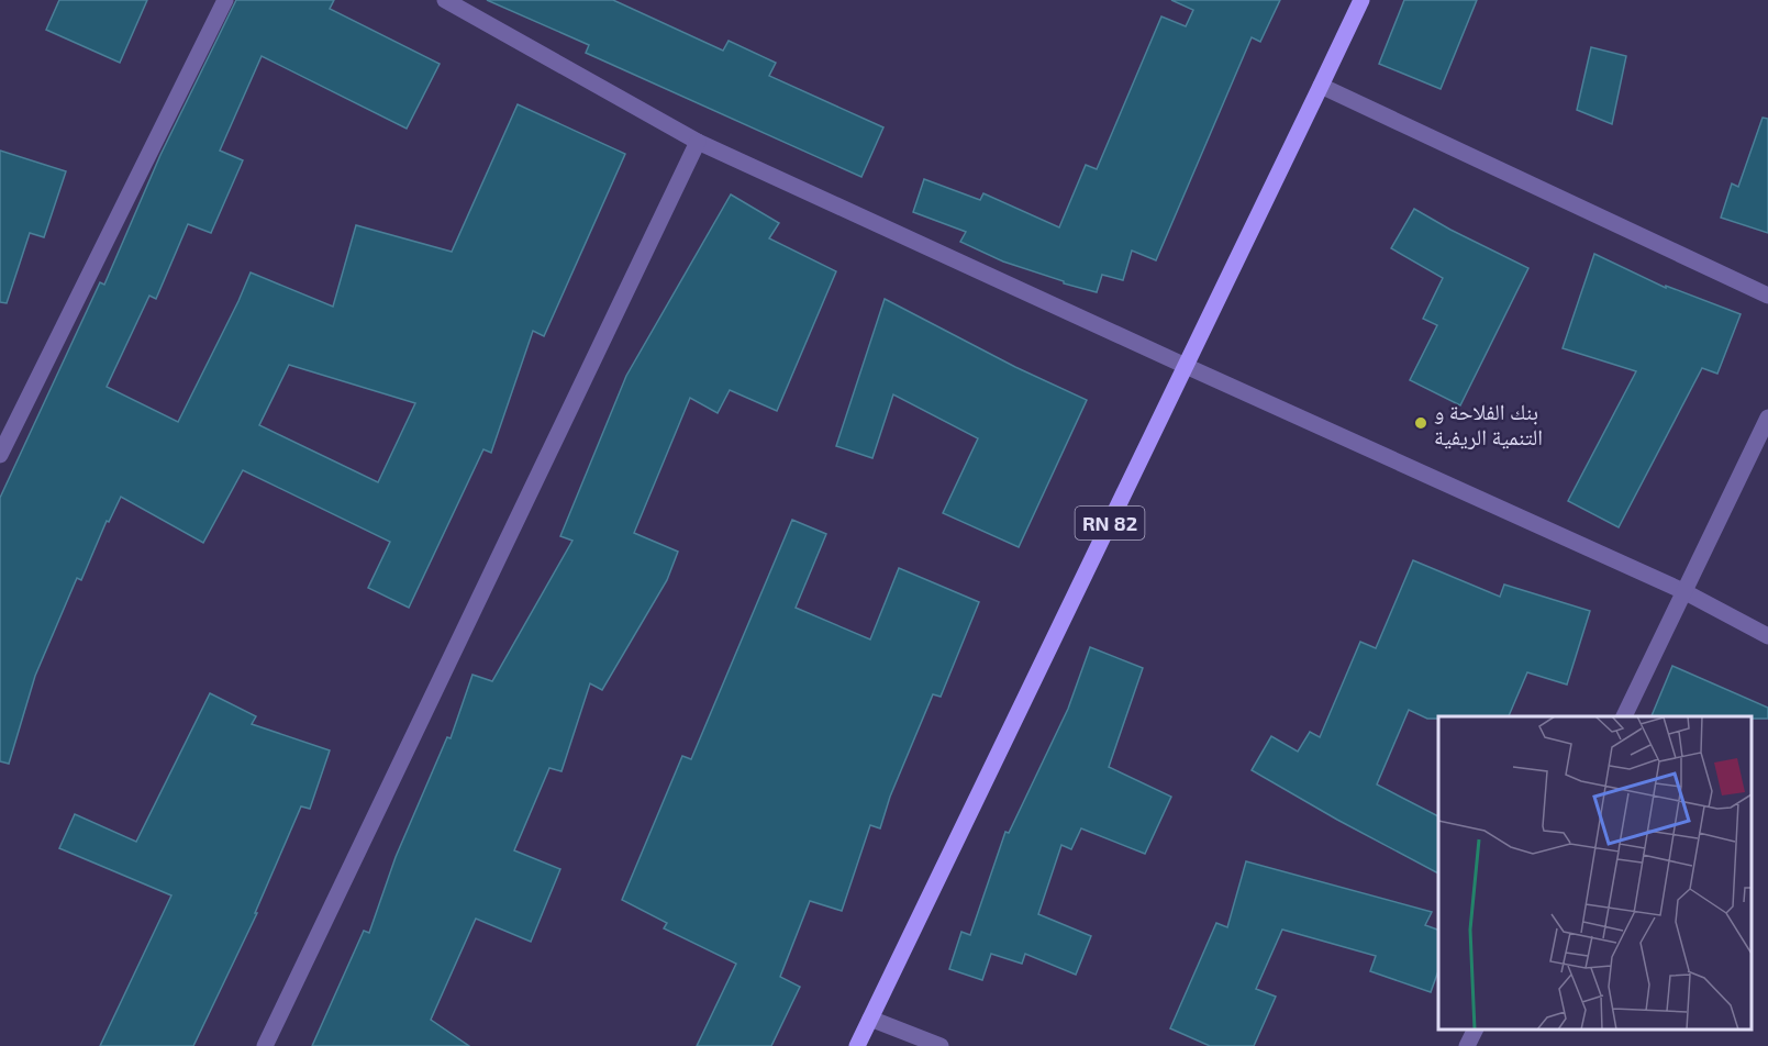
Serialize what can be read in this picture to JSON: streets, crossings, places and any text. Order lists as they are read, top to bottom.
{
  "streets": {
    "main road": ["RN 82"]
  },
  "places": ["بنك الفلاحة و التنمية الريفية"]
}
